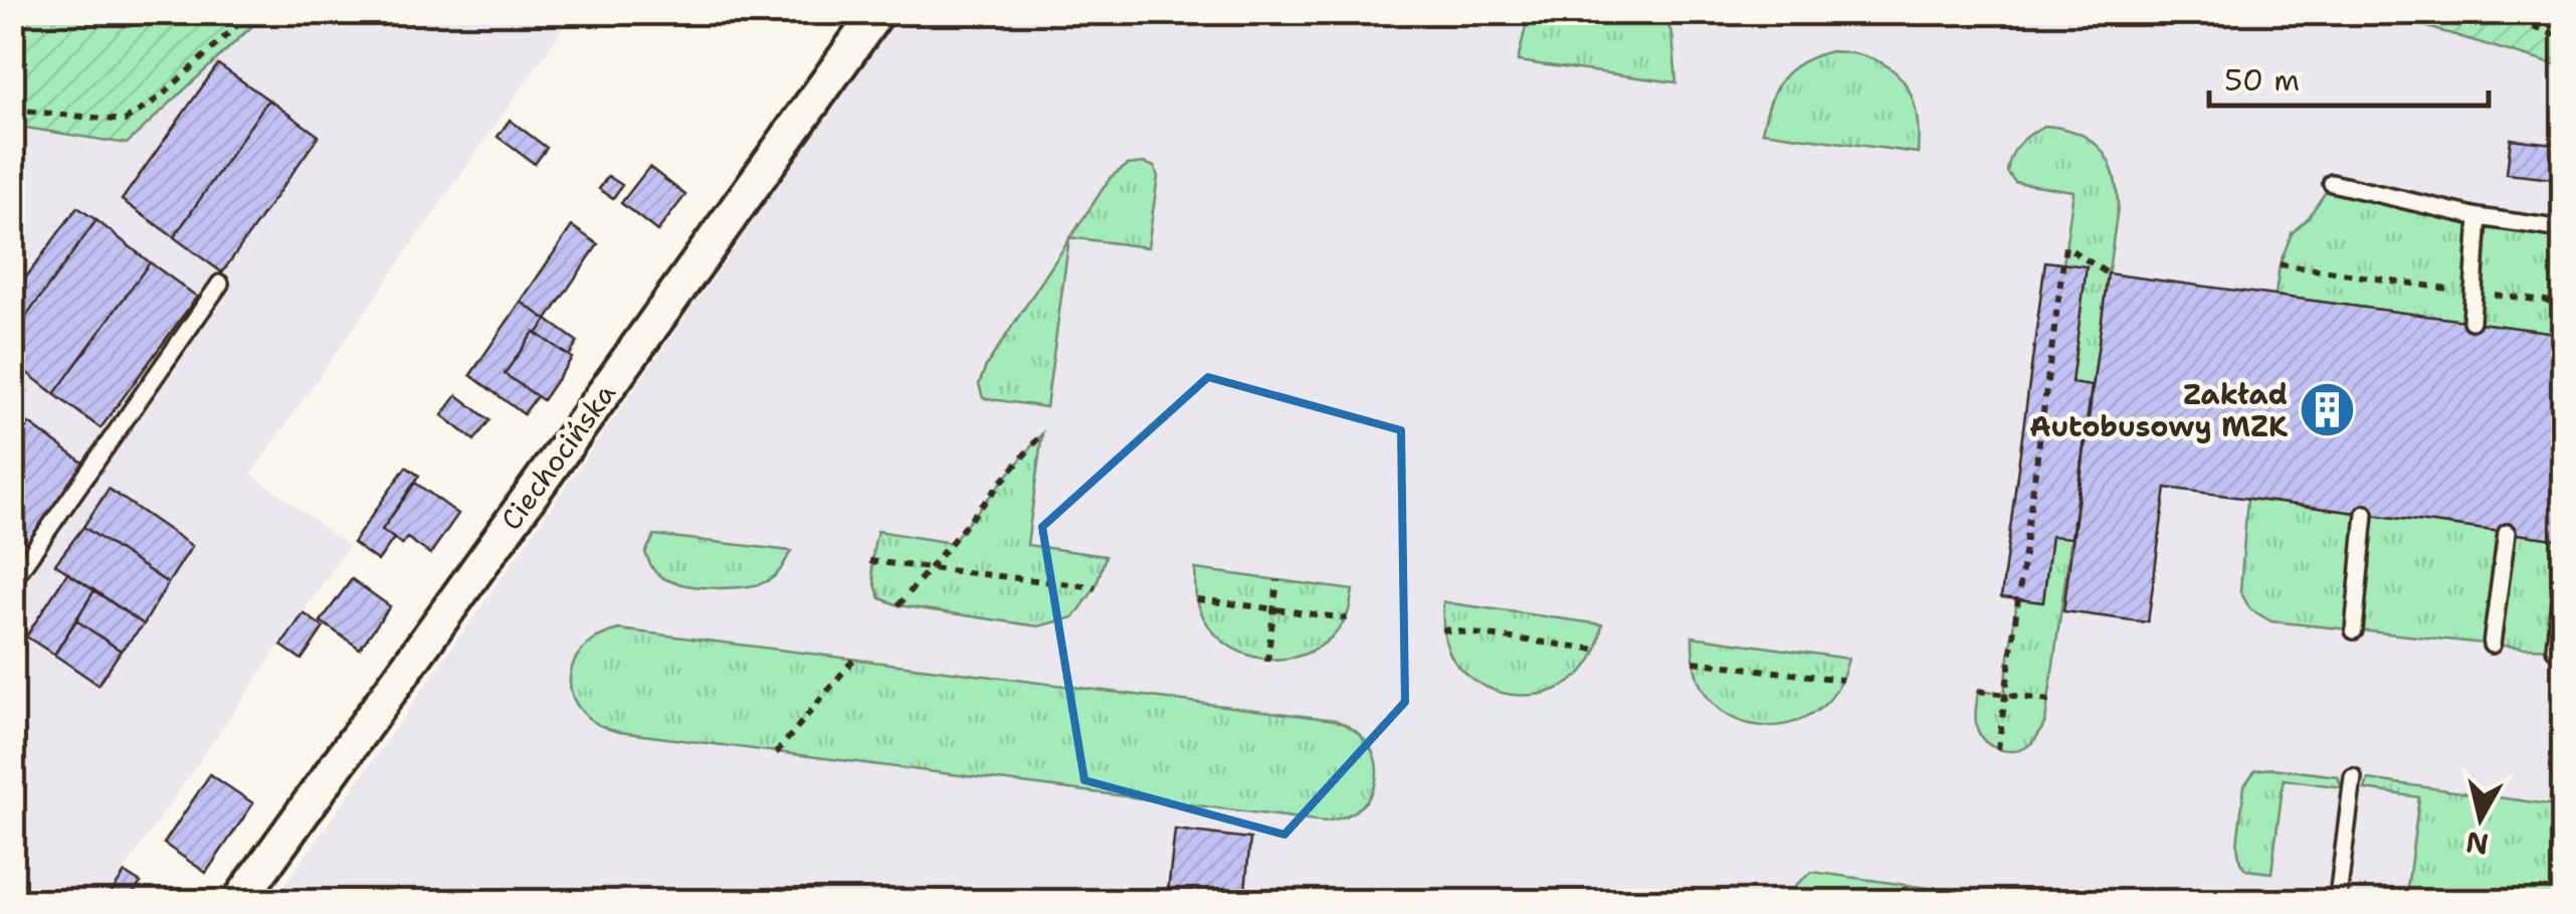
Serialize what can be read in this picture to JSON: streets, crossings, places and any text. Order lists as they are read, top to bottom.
{
  "streets": {
    "street": ["Ciechocińska"]
  },
  "places": {
    "building": ["Zakład Autobusowy MZK"]
  },
  "scale_bar": "50 m",
  "north": "bottom"
}
